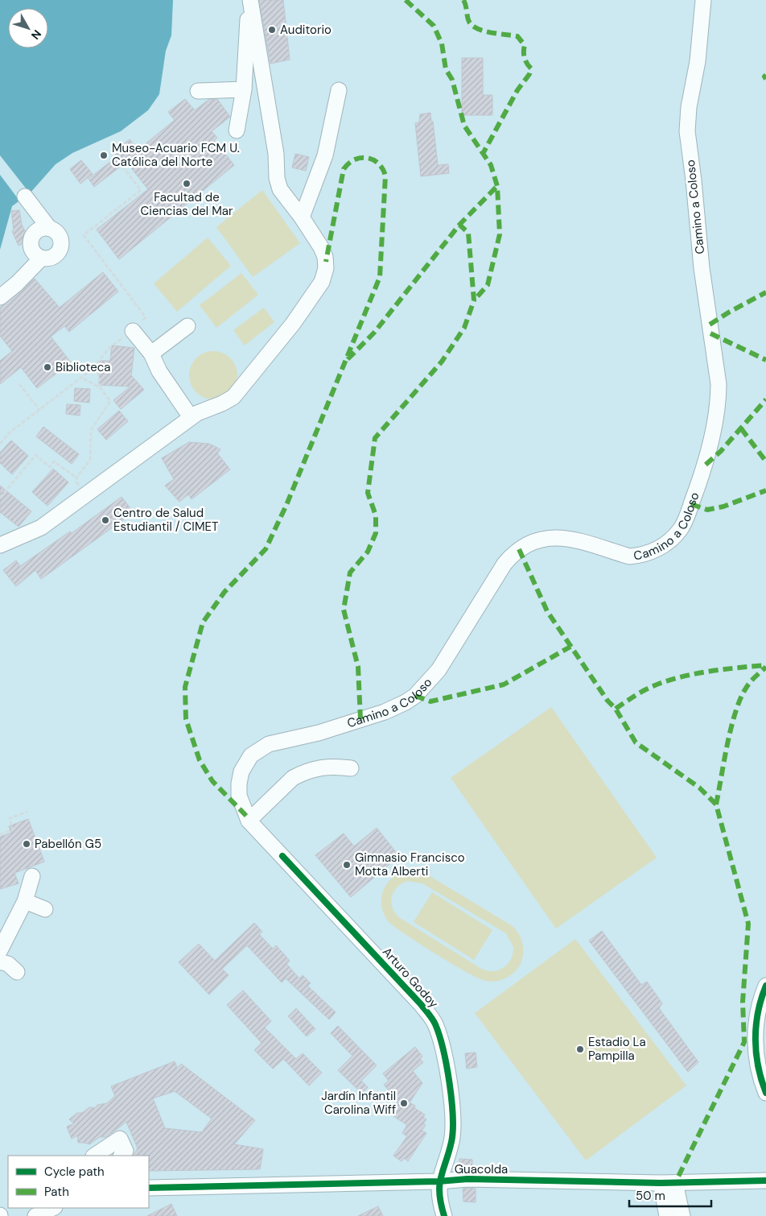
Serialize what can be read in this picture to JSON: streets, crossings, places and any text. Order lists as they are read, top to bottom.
{
  "streets": {
    "street": ["Camino a Coloso", "Arturo Godoy", "Guacolda"]
  },
  "crossings": [
    ["Camino a Coloso", "Arturo Godoy"],
    ["Arturo Godoy", "Guacolda"]
  ],
  "places": [
    "Auditorio",
    "Museo-Acuario FCM U. Católica del Norte",
    "Facultad de Ciencias del Mar",
    "Biblioteca",
    "Centro de Salud Estudiantil / CIMET",
    "Pabellón G5",
    "Gimnasio Francisco Motta Alberti",
    "Estadio La Pampilla",
    "Jardín Infantil Carolina Wiff"
  ],
  "legend": ["Cycle path", "Path"],
  "scale_bar": "50 m",
  "north": "bottom right"
}
